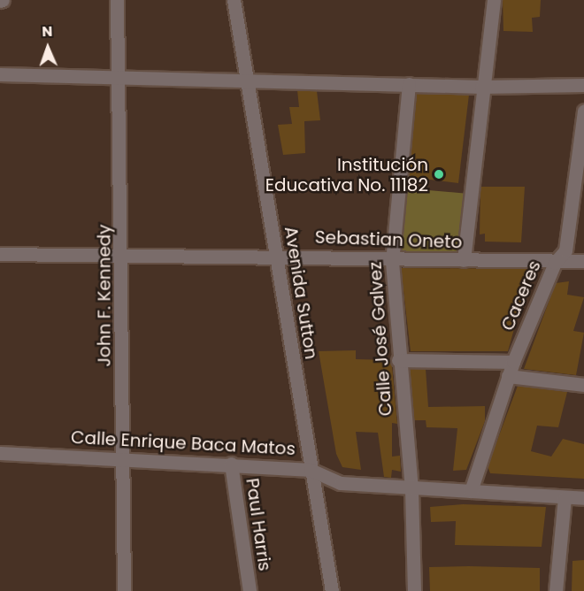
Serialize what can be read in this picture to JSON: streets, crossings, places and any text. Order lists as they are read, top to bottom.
{
  "streets": {
    "street": [
      "Sebastian Oneto",
      "Avenida Sutton",
      "John F. Kennedy",
      "Caceres",
      "Calle José Galvez",
      "Calle Enrique Baca Matos",
      "Paul Harris"
    ]
  },
  "crossings": [
    ["Sebastian Oneto", "Avenida Sutton"],
    ["Sebastian Oneto", "John F. Kennedy"],
    ["Sebastian Oneto", "Caceres"],
    ["Sebastian Oneto", "Calle José Galvez"],
    ["Avenida Sutton", "Calle Enrique Baca Matos"],
    ["John F. Kennedy", "Calle Enrique Baca Matos"],
    ["Caceres", "Calle Enrique Baca Matos"],
    ["Calle José Galvez", "Calle Enrique Baca Matos"],
    ["Calle Enrique Baca Matos", "Paul Harris"]
  ],
  "places": ["Institución Educativa No. 11182"],
  "north": "top"
}
